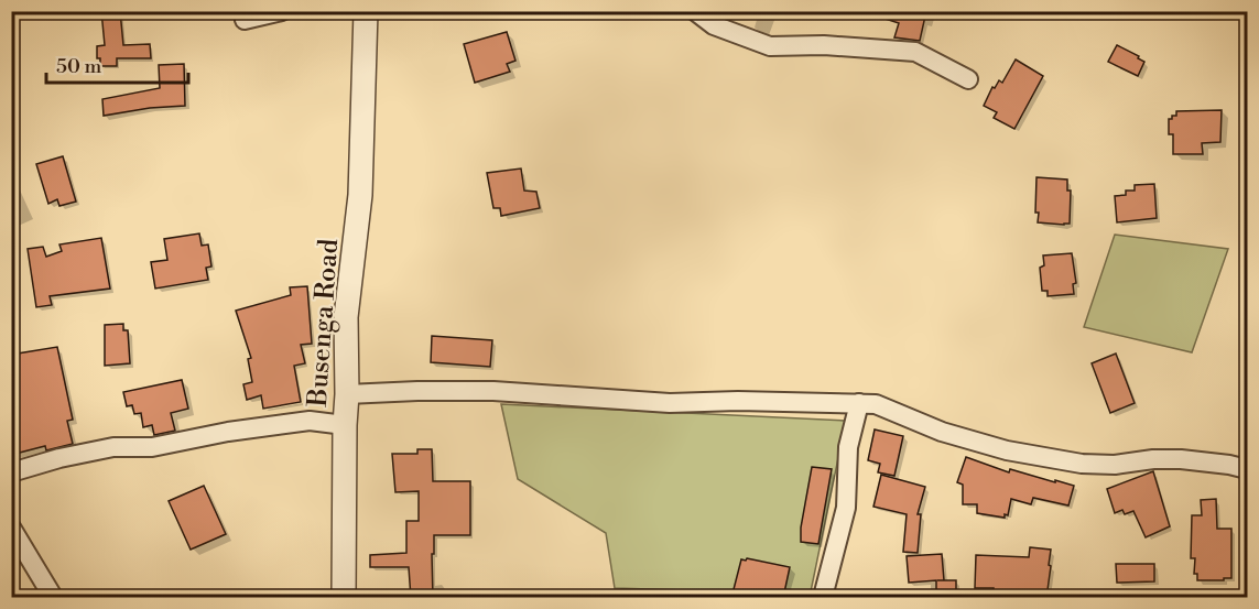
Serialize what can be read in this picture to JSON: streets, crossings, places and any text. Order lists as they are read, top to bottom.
{
  "streets": {
    "street": ["Busenga Road"]
  },
  "scale_bar": "50 m"
}
